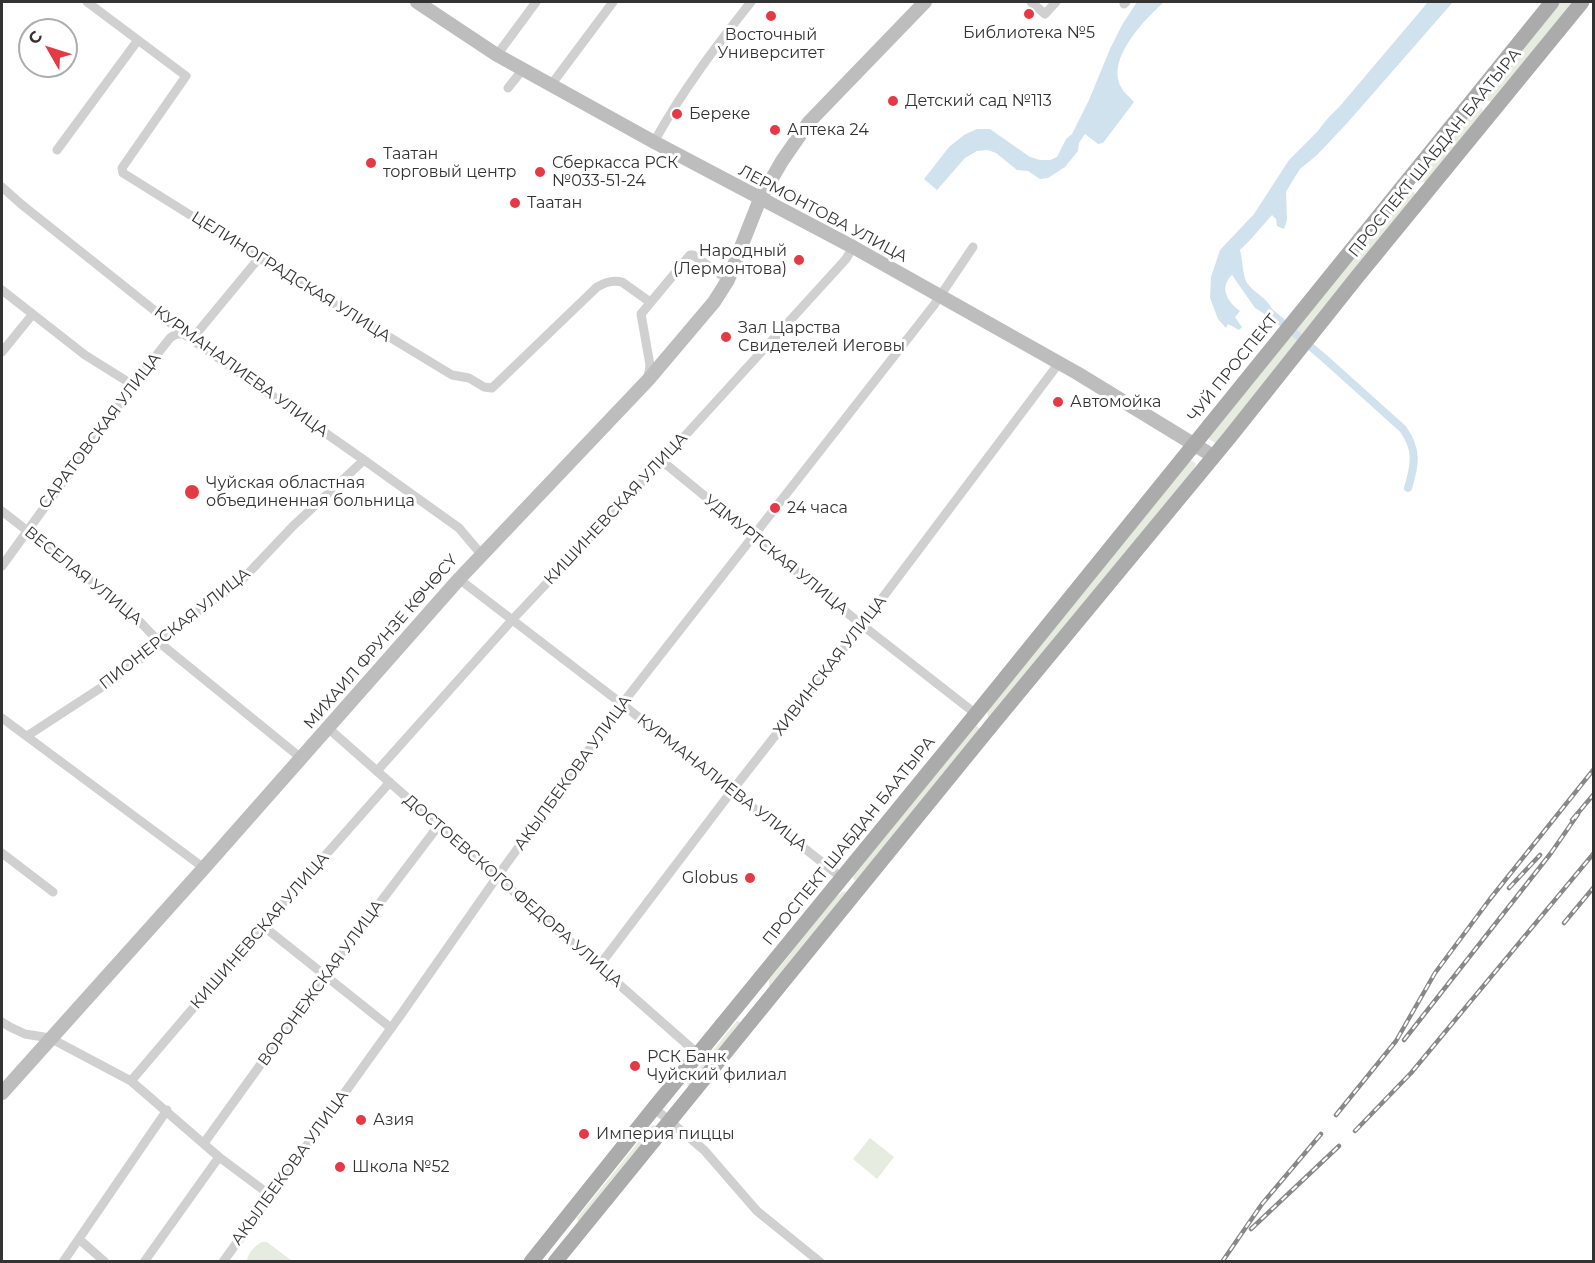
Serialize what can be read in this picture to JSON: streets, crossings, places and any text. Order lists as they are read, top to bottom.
{
  "streets": {
    "main road": [
      "ПРОСПЕКТ ШАБДАН БААТЫРА",
      "ЛЕРМОНТОВА УЛИЦА",
      "ЧУЙ ПРОСПЕКТ",
      "МИХАИЛ ФРУНЗЕ КӨЧӨСҮ"
    ],
    "street": [
      "ЦЕЛИНОГРАДСКАЯ УЛИЦА",
      "КУРМАНАЛИЕВА УЛИЦА",
      "САРАТОВСКАЯ УЛИЦА",
      "КИШИНЕВСКАЯ УЛИЦА",
      "УДМУРТСКАЯ УЛИЦА",
      "ВЕСЕЛАЯ УЛИЦА",
      "ПИОНЕРСКАЯ УЛИЦА",
      "ХИВИНСКАЯ УЛИЦА",
      "АКЫЛБЕКОВА УЛИЦА",
      "ДОСТОЕВСКОГО ФЕДОРА УЛИЦА",
      "ВОРОНЕЖСКАЯ УЛИЦА"
    ]
  },
  "crossings": [
    ["ПРОСПЕКТ ШАБДАН БААТЫРА", "ЛЕРМОНТОВА УЛИЦА"],
    ["ПРОСПЕКТ ШАБДАН БААТЫРА", "ЧУЙ ПРОСПЕКТ"],
    ["ПРОСПЕКТ ШАБДАН БААТЫРА", "КУРМАНАЛИЕВА УЛИЦА"],
    ["ПРОСПЕКТ ШАБДАН БААТЫРА", "УДМУРТСКАЯ УЛИЦА"],
    ["ПРОСПЕКТ ШАБДАН БААТЫРА", "ДОСТОЕВСКОГО ФЕДОРА УЛИЦА"],
    ["ЛЕРМОНТОВА УЛИЦА", "ЧУЙ ПРОСПЕКТ"],
    ["ЛЕРМОНТОВА УЛИЦА", "КИШИНЕВСКАЯ УЛИЦА"],
    ["ЛЕРМОНТОВА УЛИЦА", "МИХАИЛ ФРУНЗЕ КӨЧӨСҮ"],
    ["ЛЕРМОНТОВА УЛИЦА", "ХИВИНСКАЯ УЛИЦА"],
    ["ЛЕРМОНТОВА УЛИЦА", "АКЫЛБЕКОВА УЛИЦА"],
    ["ЦЕЛИНОГРАДСКАЯ УЛИЦА", "САРАТОВСКАЯ УЛИЦА"],
    ["КУРМАНАЛИЕВА УЛИЦА", "САРАТОВСКАЯ УЛИЦА"],
    ["КУРМАНАЛИЕВА УЛИЦА", "КИШИНЕВСКАЯ УЛИЦА"],
    ["КУРМАНАЛИЕВА УЛИЦА", "ПИОНЕРСКАЯ УЛИЦА"],
    ["КУРМАНАЛИЕВА УЛИЦА", "МИХАИЛ ФРУНЗЕ КӨЧӨСҮ"],
    ["КУРМАНАЛИЕВА УЛИЦА", "ХИВИНСКАЯ УЛИЦА"],
    ["КУРМАНАЛИЕВА УЛИЦА", "АКЫЛБЕКОВА УЛИЦА"],
    ["САРАТОВСКАЯ УЛИЦА", "ВЕСЕЛАЯ УЛИЦА"],
    ["КИШИНЕВСКАЯ УЛИЦА", "УДМУРТСКАЯ УЛИЦА"],
    ["КИШИНЕВСКАЯ УЛИЦА", "ДОСТОЕВСКОГО ФЕДОРА УЛИЦА"],
    ["УДМУРТСКАЯ УЛИЦА", "ХИВИНСКАЯ УЛИЦА"],
    ["УДМУРТСКАЯ УЛИЦА", "АКЫЛБЕКОВА УЛИЦА"],
    ["ВЕСЕЛАЯ УЛИЦА", "ПИОНЕРСКАЯ УЛИЦА"],
    ["ВЕСЕЛАЯ УЛИЦА", "МИХАИЛ ФРУНЗЕ КӨЧӨСҮ"],
    ["МИХАИЛ ФРУНЗЕ КӨЧӨСҮ", "ДОСТОЕВСКОГО ФЕДОРА УЛИЦА"],
    ["ХИВИНСКАЯ УЛИЦА", "ДОСТОЕВСКОГО ФЕДОРА УЛИЦА"],
    ["АКЫЛБЕКОВА УЛИЦА", "ДОСТОЕВСКОГО ФЕДОРА УЛИЦА"],
    ["ДОСТОЕВСКОГО ФЕДОРА УЛИЦА", "ВОРОНЕЖСКАЯ УЛИЦА"]
  ],
  "places": [
    "Библиотека №5",
    "Восточный Университет",
    "Детский сад №113",
    "Береке",
    "Аптека 24",
    "Таатан торговый центр",
    "Сберкасса РСК №033-51-24",
    "Таатан",
    "Народный (Лермонтова)",
    "Зал Царства Свидетелей Иеговы",
    "Автомойка",
    "Чуйская областная объединенная больница",
    "24 часа",
    "Globus",
    "РСК Банк Чуйский филиал",
    "Азия",
    "Империя пиццы",
    "Школа №52"
  ],
  "north": "top left"
}
